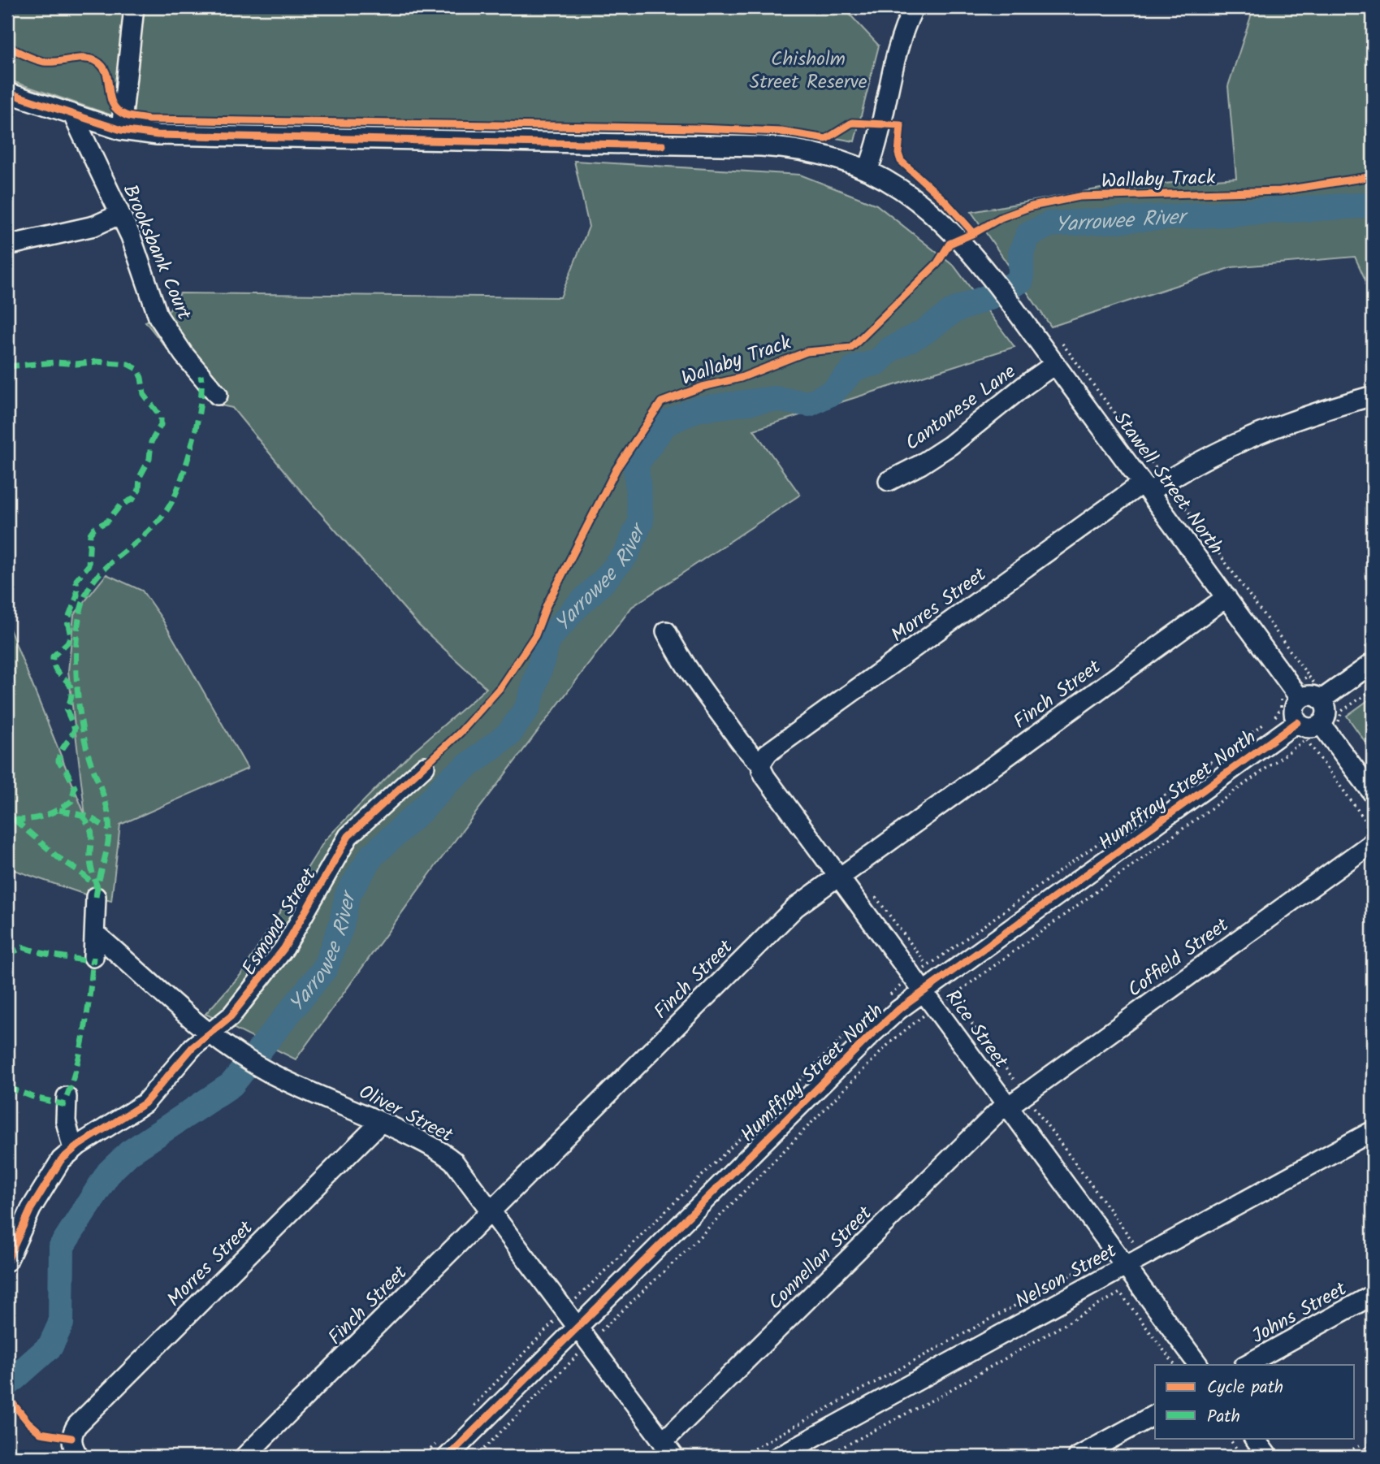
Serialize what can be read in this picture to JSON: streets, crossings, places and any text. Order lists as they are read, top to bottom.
{
  "streets": {
    "street": [
      "Brooksbank Court",
      "Cantonese Lane",
      "Stawell Street North",
      "Morres Street",
      "Finch Street",
      "Humffray Street North",
      "Esmond Street",
      "Coffield Street",
      "Rice Street",
      "Oliver Street",
      "Connellan Street",
      "Nelson Street",
      "Johns Street"
    ],
    "cycle path": ["Wallaby Track"]
  },
  "crossings": [
    ["Brooksbank Court", "Stawell Street North"],
    ["Cantonese Lane", "Stawell Street North"],
    ["Stawell Street North", "Morres Street"],
    ["Stawell Street North", "Finch Street"],
    ["Morres Street", "Rice Street"],
    ["Morres Street", "Oliver Street"],
    ["Finch Street", "Rice Street"],
    ["Finch Street", "Oliver Street"],
    ["Humffray Street North", "Rice Street"],
    ["Humffray Street North", "Oliver Street"],
    ["Esmond Street", "Oliver Street"],
    ["Coffield Street", "Rice Street"],
    ["Coffield Street", "Connellan Street"],
    ["Rice Street", "Connellan Street"],
    ["Rice Street", "Nelson Street"],
    ["Oliver Street", "Connellan Street"]
  ],
  "water": ["Yarrowee River"],
  "parks": ["Chisholm Street Reserve"],
  "legend": ["Cycle path", "Path"]
}
